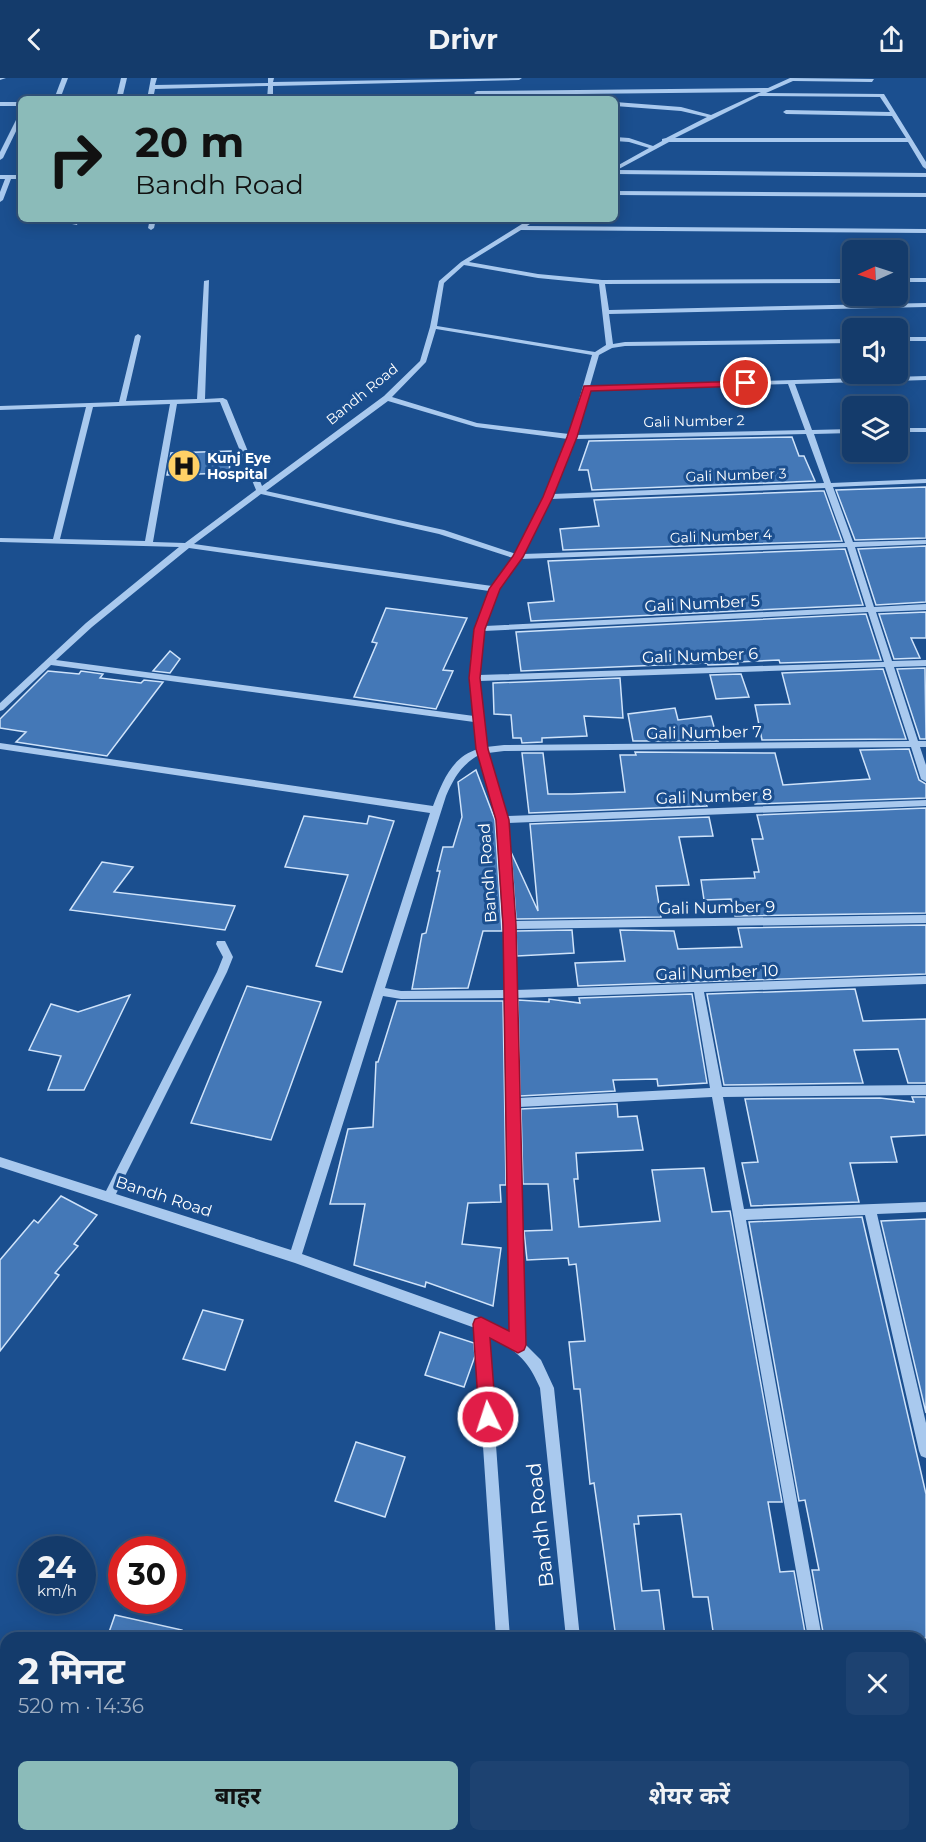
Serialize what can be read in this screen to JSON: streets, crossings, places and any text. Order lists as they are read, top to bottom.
{
  "streets": {
    "street": [
      "Bandh Road",
      "Gali Number 2",
      "Gali Number 3",
      "Gali Number 4",
      "Gali Number 5",
      "Gali Number 6",
      "Gali Number 7",
      "Gali Number 8",
      "Gali Number 9",
      "Gali Number 10"
    ]
  },
  "crossings": [
    ["Bandh Road", "Gali Number 2"],
    ["Bandh Road", "Gali Number 3"],
    ["Bandh Road", "Gali Number 4"],
    ["Bandh Road", "Gali Number 5"],
    ["Bandh Road", "Gali Number 6"],
    ["Bandh Road", "Gali Number 7"],
    ["Bandh Road", "Gali Number 8"],
    ["Bandh Road", "Gali Number 9"],
    ["Bandh Road", "Gali Number 10"]
  ],
  "places": {
    "hospital": ["Kunj Eye Hospital"]
  },
  "north": "left",
  "page": {
    "header": "Drivr",
    "turn": ["20 m", "Bandh Road"],
    "speed": "24 km/h",
    "limit": "30",
    "heading": ["2 मिनट", "520 m · 14:36"],
    "buttons": ["बाहर", "शेयर करें"]
  }
}
